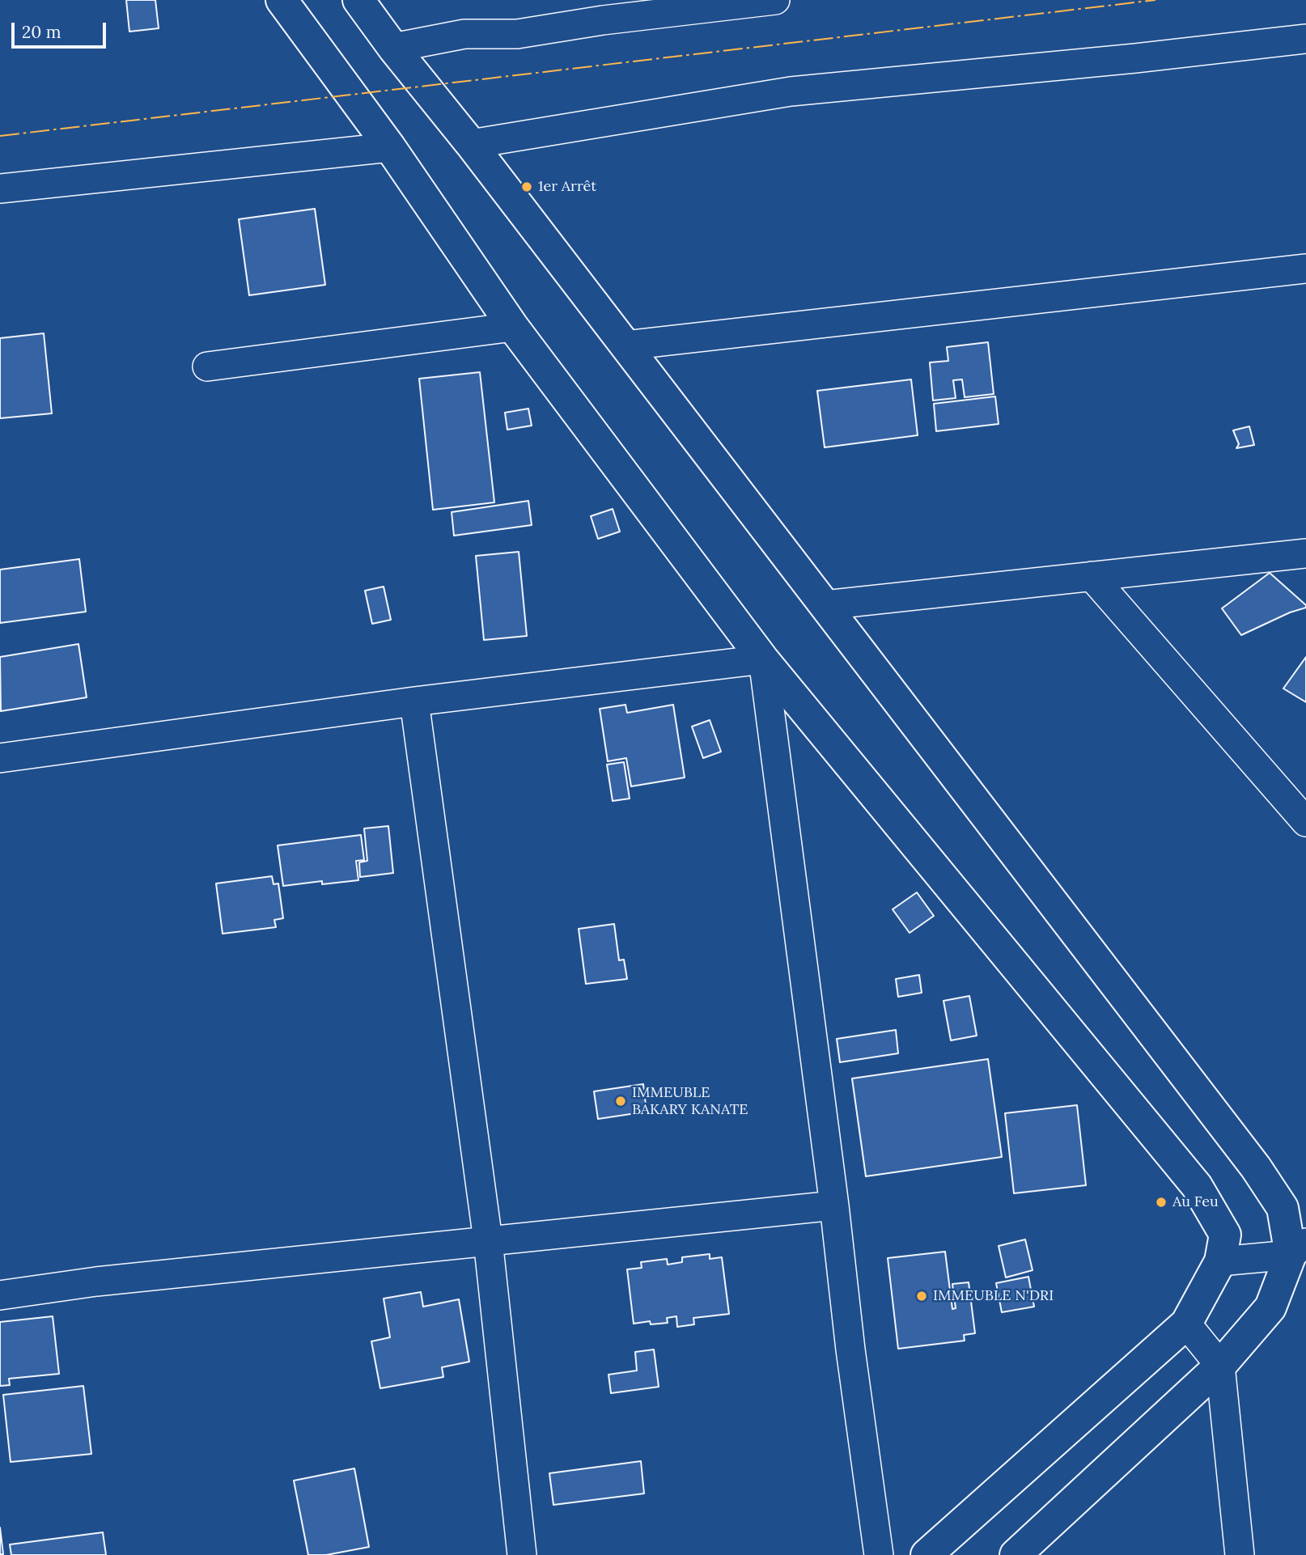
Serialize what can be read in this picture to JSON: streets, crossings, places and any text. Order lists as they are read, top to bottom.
{
  "places": [
    "1er Arrêt",
    "IMMEUBLE BAKARY KANATE",
    "Au Feu",
    "IMMEUBLE N'DRI"
  ],
  "scale_bar": "20 m"
}
